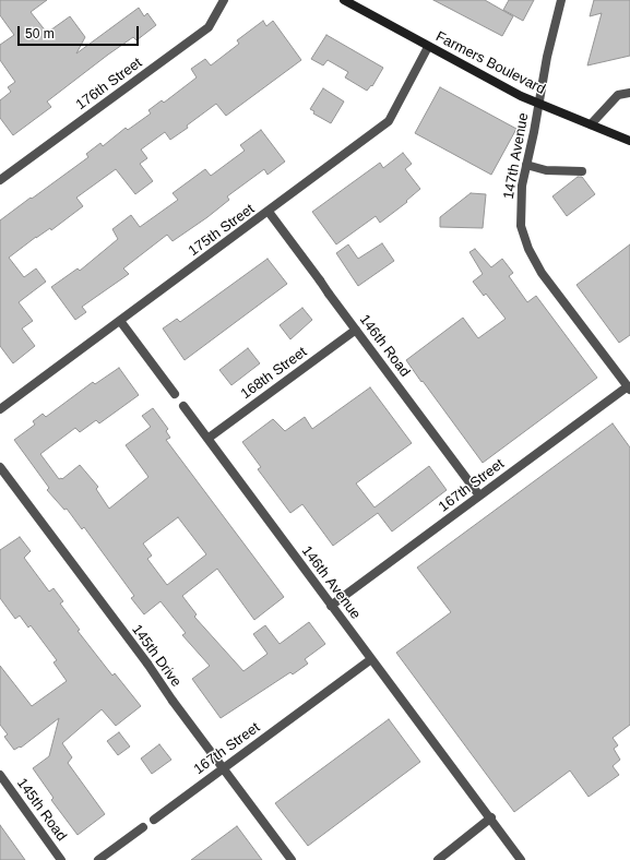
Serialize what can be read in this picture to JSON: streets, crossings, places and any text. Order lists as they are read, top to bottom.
{
  "streets": {
    "main road": ["Farmers Boulevard"],
    "street": [
      "176th Street",
      "147th Avenue",
      "175th Street",
      "146th Road",
      "168th Street",
      "167th Street",
      "146th Avenue",
      "145th Drive",
      "145th Road"
    ]
  },
  "crossings": [
    ["Farmers Boulevard", "147th Avenue"],
    ["Farmers Boulevard", "175th Street"],
    ["147th Avenue", "167th Street"],
    ["175th Street", "146th Road"],
    ["175th Street", "146th Avenue"],
    ["146th Road", "168th Street"],
    ["146th Road", "167th Street"],
    ["168th Street", "146th Avenue"],
    ["167th Street", "146th Avenue"],
    ["167th Street", "145th Drive"]
  ],
  "scale_bar": "50 m"
}
